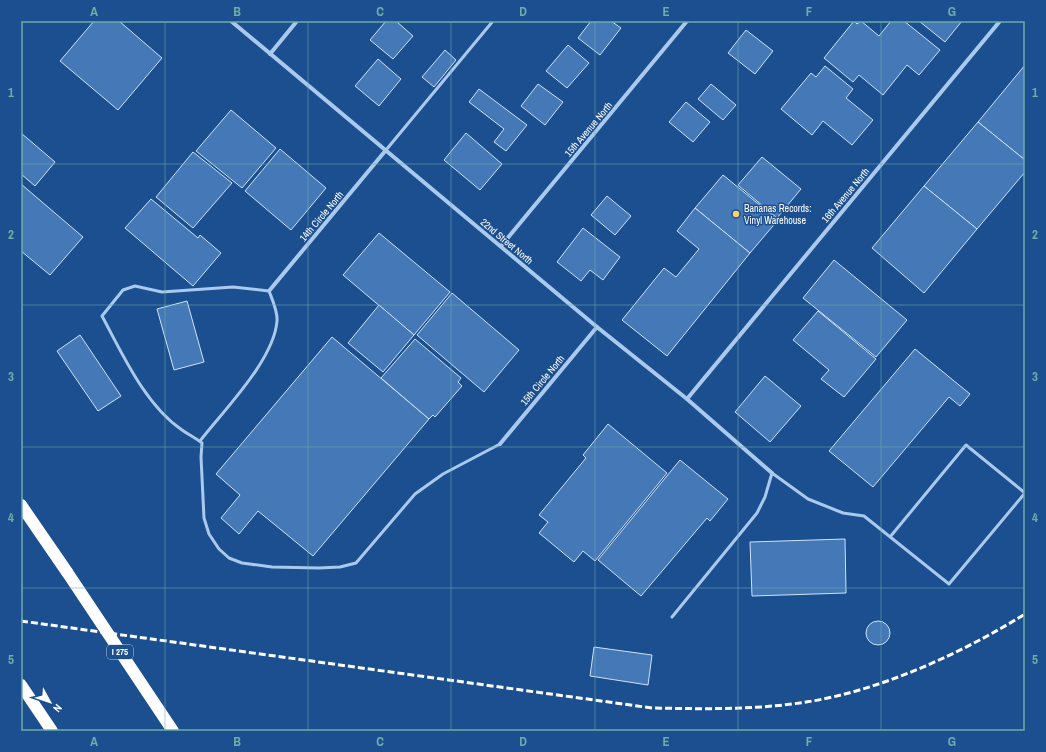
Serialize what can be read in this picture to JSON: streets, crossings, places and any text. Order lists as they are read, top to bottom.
{
  "streets": {
    "highway": ["I 275"],
    "street": [
      "15th Avenue North",
      "16th Avenue North",
      "14th Circle North",
      "22nd Street North",
      "15th Circle North"
    ]
  },
  "crossings": [
    ["15th Avenue North", "22nd Street North"],
    ["16th Avenue North", "22nd Street North"],
    ["14th Circle North", "22nd Street North"],
    ["22nd Street North", "15th Circle North"]
  ],
  "places": ["Bananas Records: Vinyl Warehouse"],
  "north": "bottom right",
  "grid": {
    "columns": [
      "A",
      "B",
      "C",
      "D",
      "E",
      "F",
      "G"
    ],
    "rows": [
      "1",
      "2",
      "3",
      "4",
      "5"
    ]
  }
}
